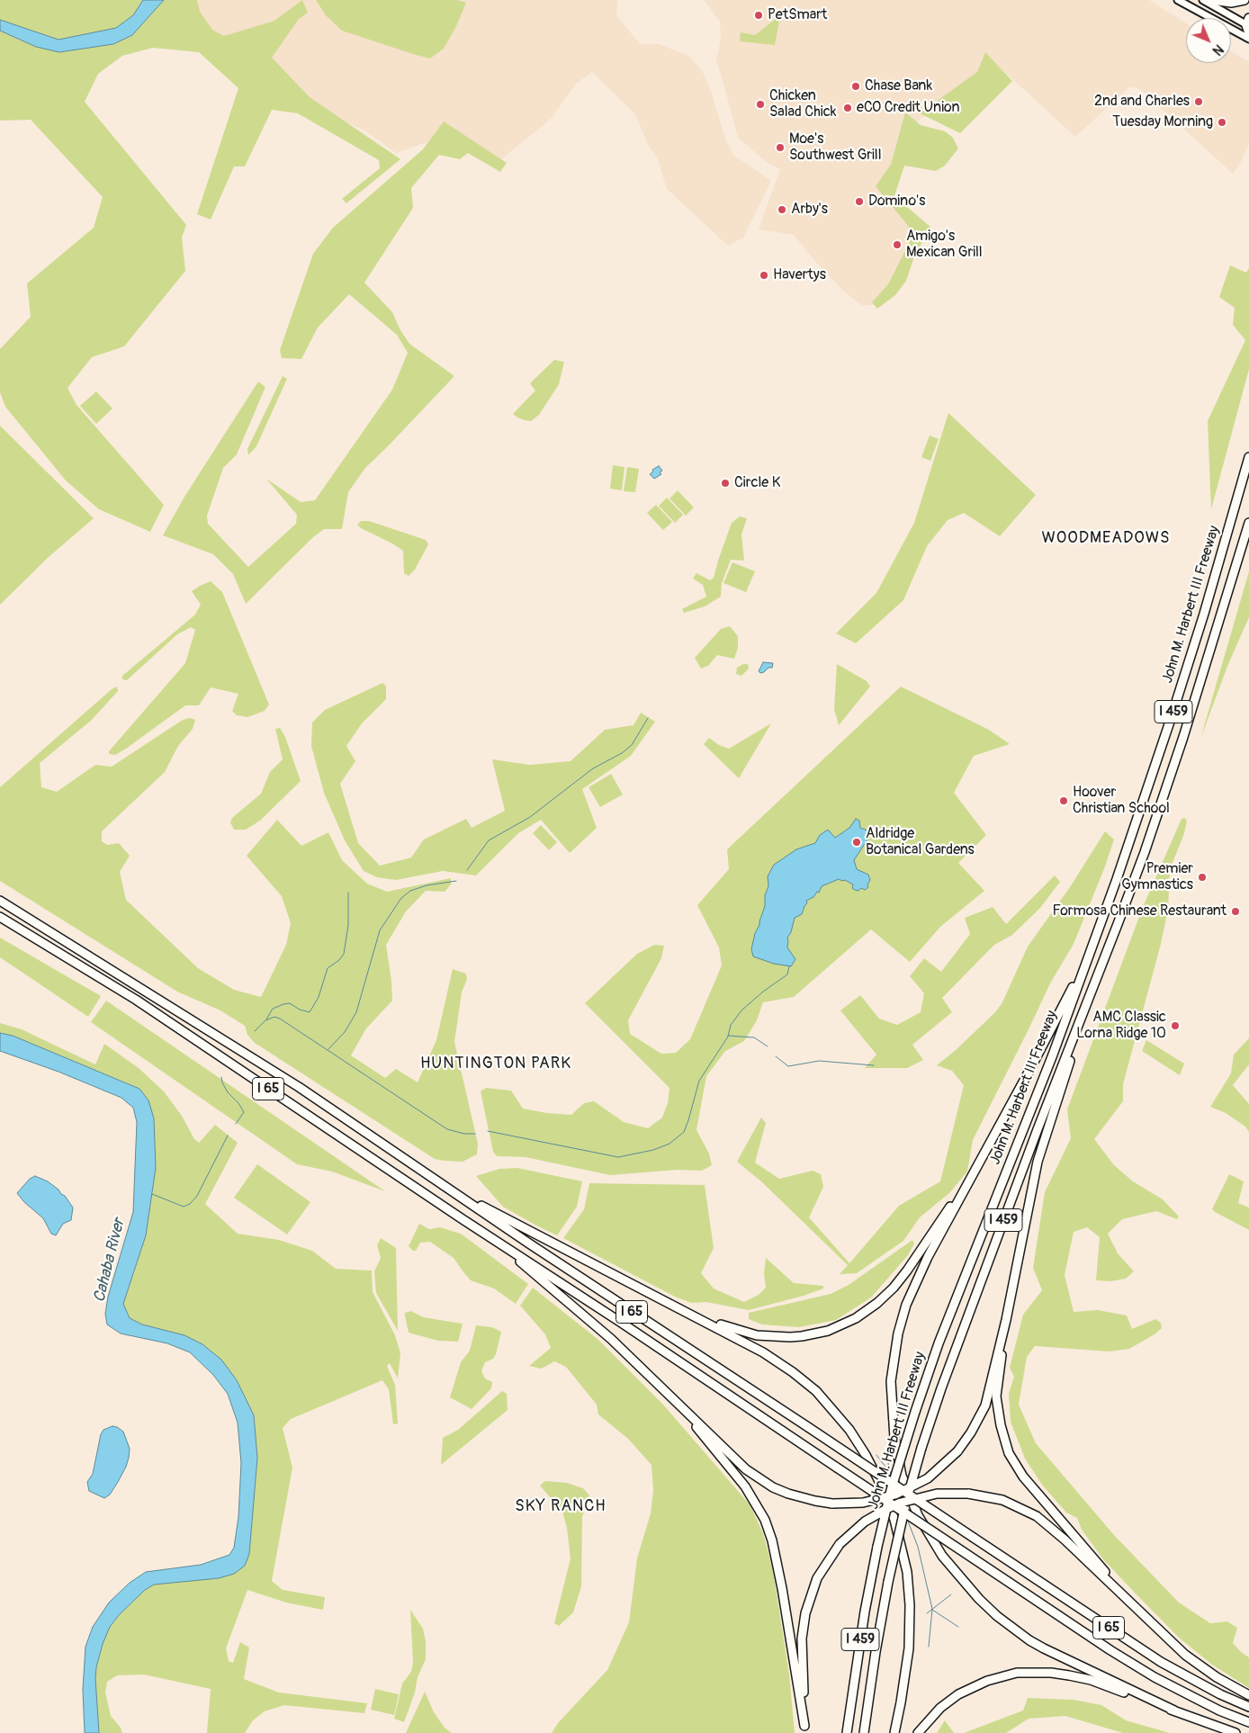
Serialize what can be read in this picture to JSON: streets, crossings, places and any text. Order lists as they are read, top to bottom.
{
  "streets": {
    "highway": ["John M. Harbert III Freeway", "I 459", "I 65"]
  },
  "districts": ["WOODMEADOWS", "HUNTINGTON PARK", "SKY RANCH"],
  "water": ["Cahaba River"],
  "places": [
    "PetSmart",
    "Chase Bank",
    "2nd and Charles",
    "Chicken Salad Chick",
    "eCO Credit Union",
    "Tuesday Morning",
    "Moe's Southwest Grill",
    "Domino's",
    "Arby's",
    "Amigo's Mexican Grill",
    "Havertys",
    "Circle K",
    "Hoover Christian School",
    "Aldridge Botanical Gardens",
    "Premier Gymnastics",
    "Formosa Chinese Restaurant",
    "AMC Classic Lorna Ridge 10"
  ],
  "north": "bottom right"
}
